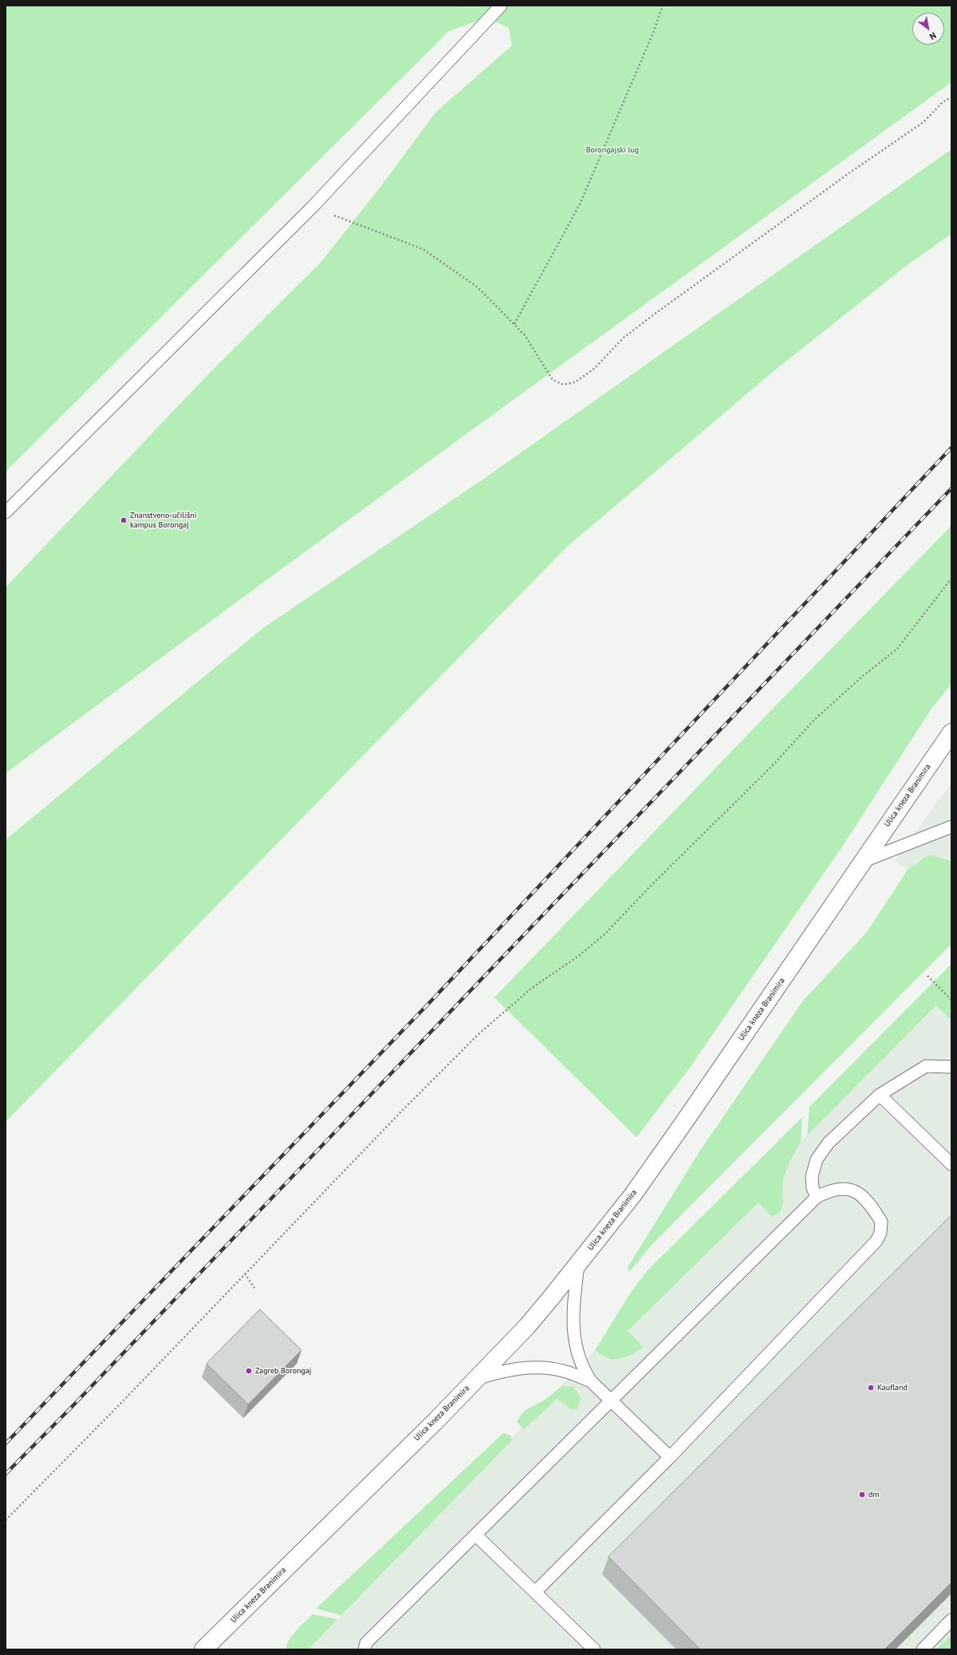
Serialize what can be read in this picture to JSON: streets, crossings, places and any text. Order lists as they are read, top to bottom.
{
  "streets": {
    "main road": ["Ulica kneza Branimira"]
  },
  "parks": ["Borongajski lug"],
  "places": [
    "Znanstveno-učilišni kampus Borongaj",
    "Zagreb Borongaj",
    "Kaufland",
    "dm"
  ],
  "north": "bottom right"
}
